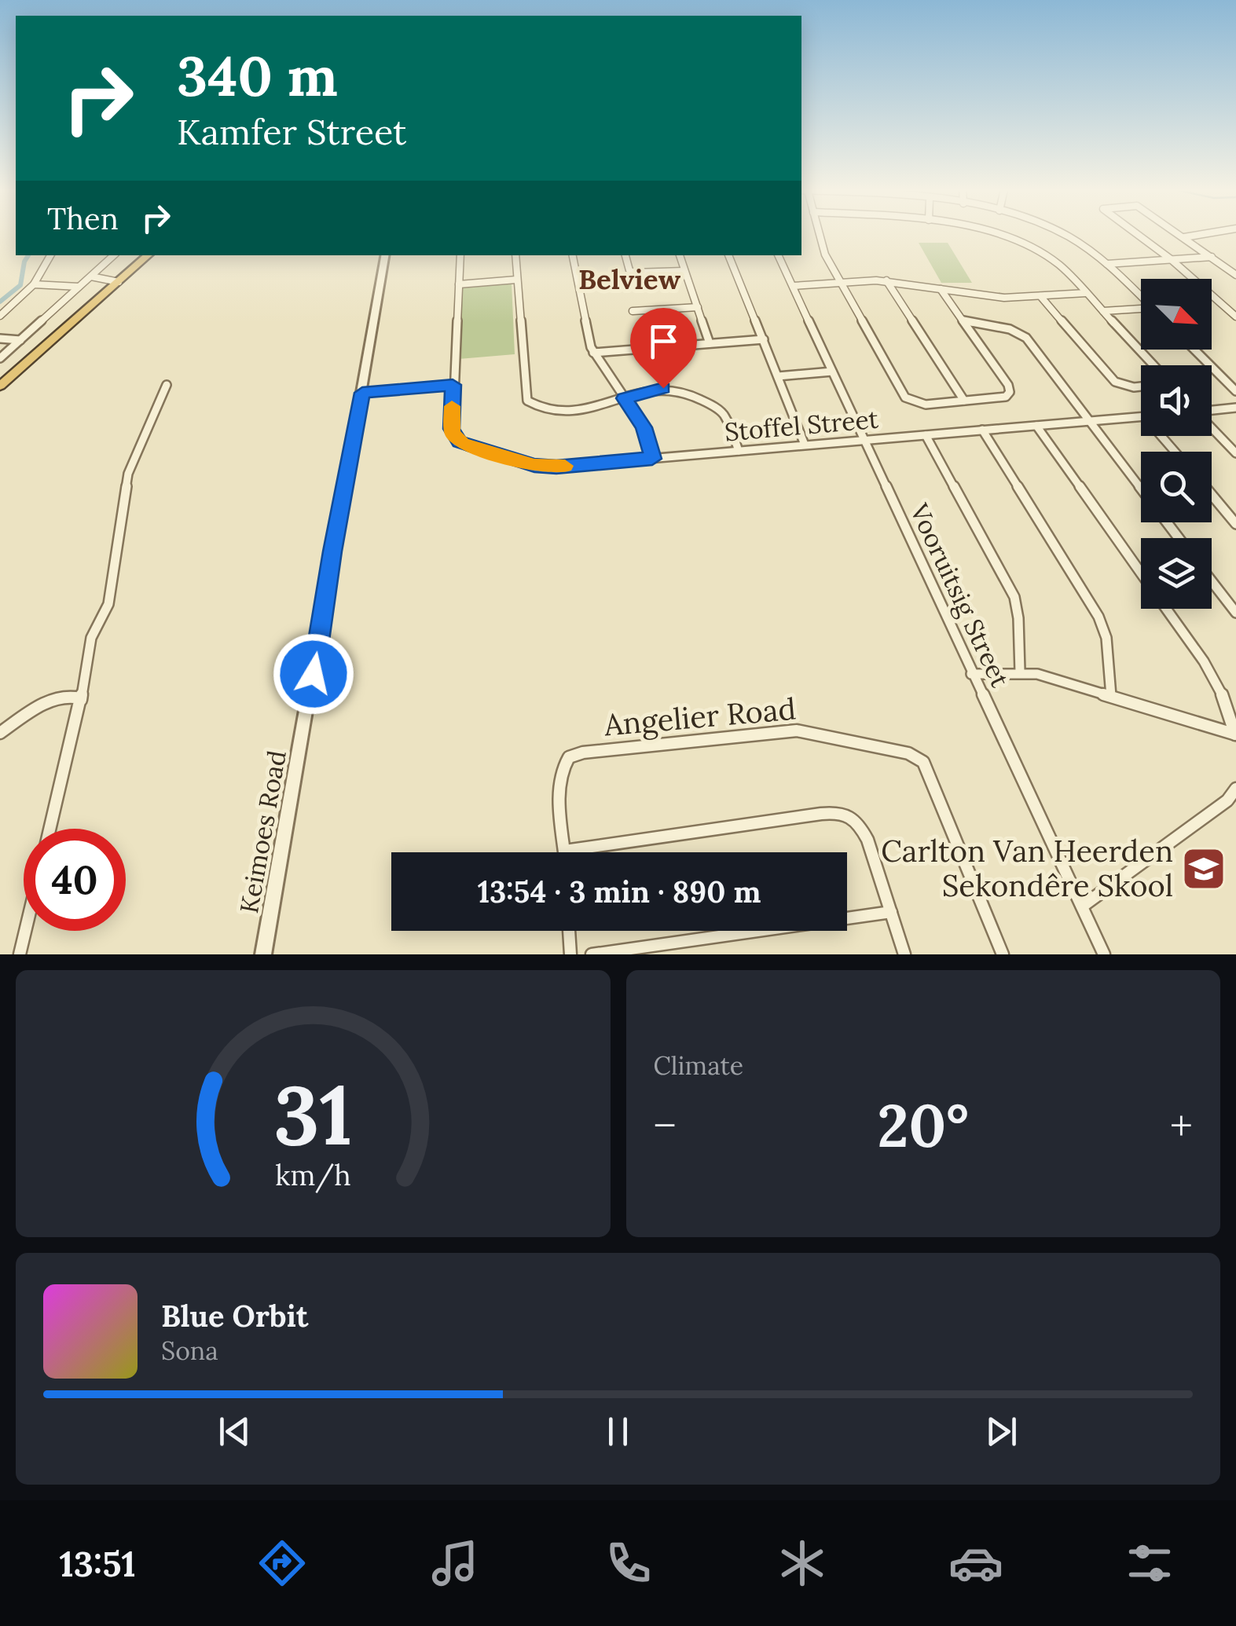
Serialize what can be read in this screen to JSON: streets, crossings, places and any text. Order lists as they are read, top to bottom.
{
  "streets": {
    "street": [
      "Stoffel Street",
      "Vooruitsig Street",
      "Angelier Road",
      "Keimoes Road"
    ]
  },
  "crossings": [
    ["Stoffel Street", "Vooruitsig Street"]
  ],
  "districts": ["Belview"],
  "places": {
    "school or university": ["Carlton Van Heerden Sekondêre Skool"]
  },
  "north": "bottom right",
  "page": {
    "turn": ["340 m", "Kamfer Street"],
    "then": "Then",
    "limit": "40",
    "trip": "13:54 · 3 min · 890 m",
    "tile": "Climate",
    "heat": ["−", "20°", "+"],
    "song": ["Blue Orbit", "Sona"],
    "tabs": "13:51",
    "gauge": ["31", "km/h"]
  }
}
